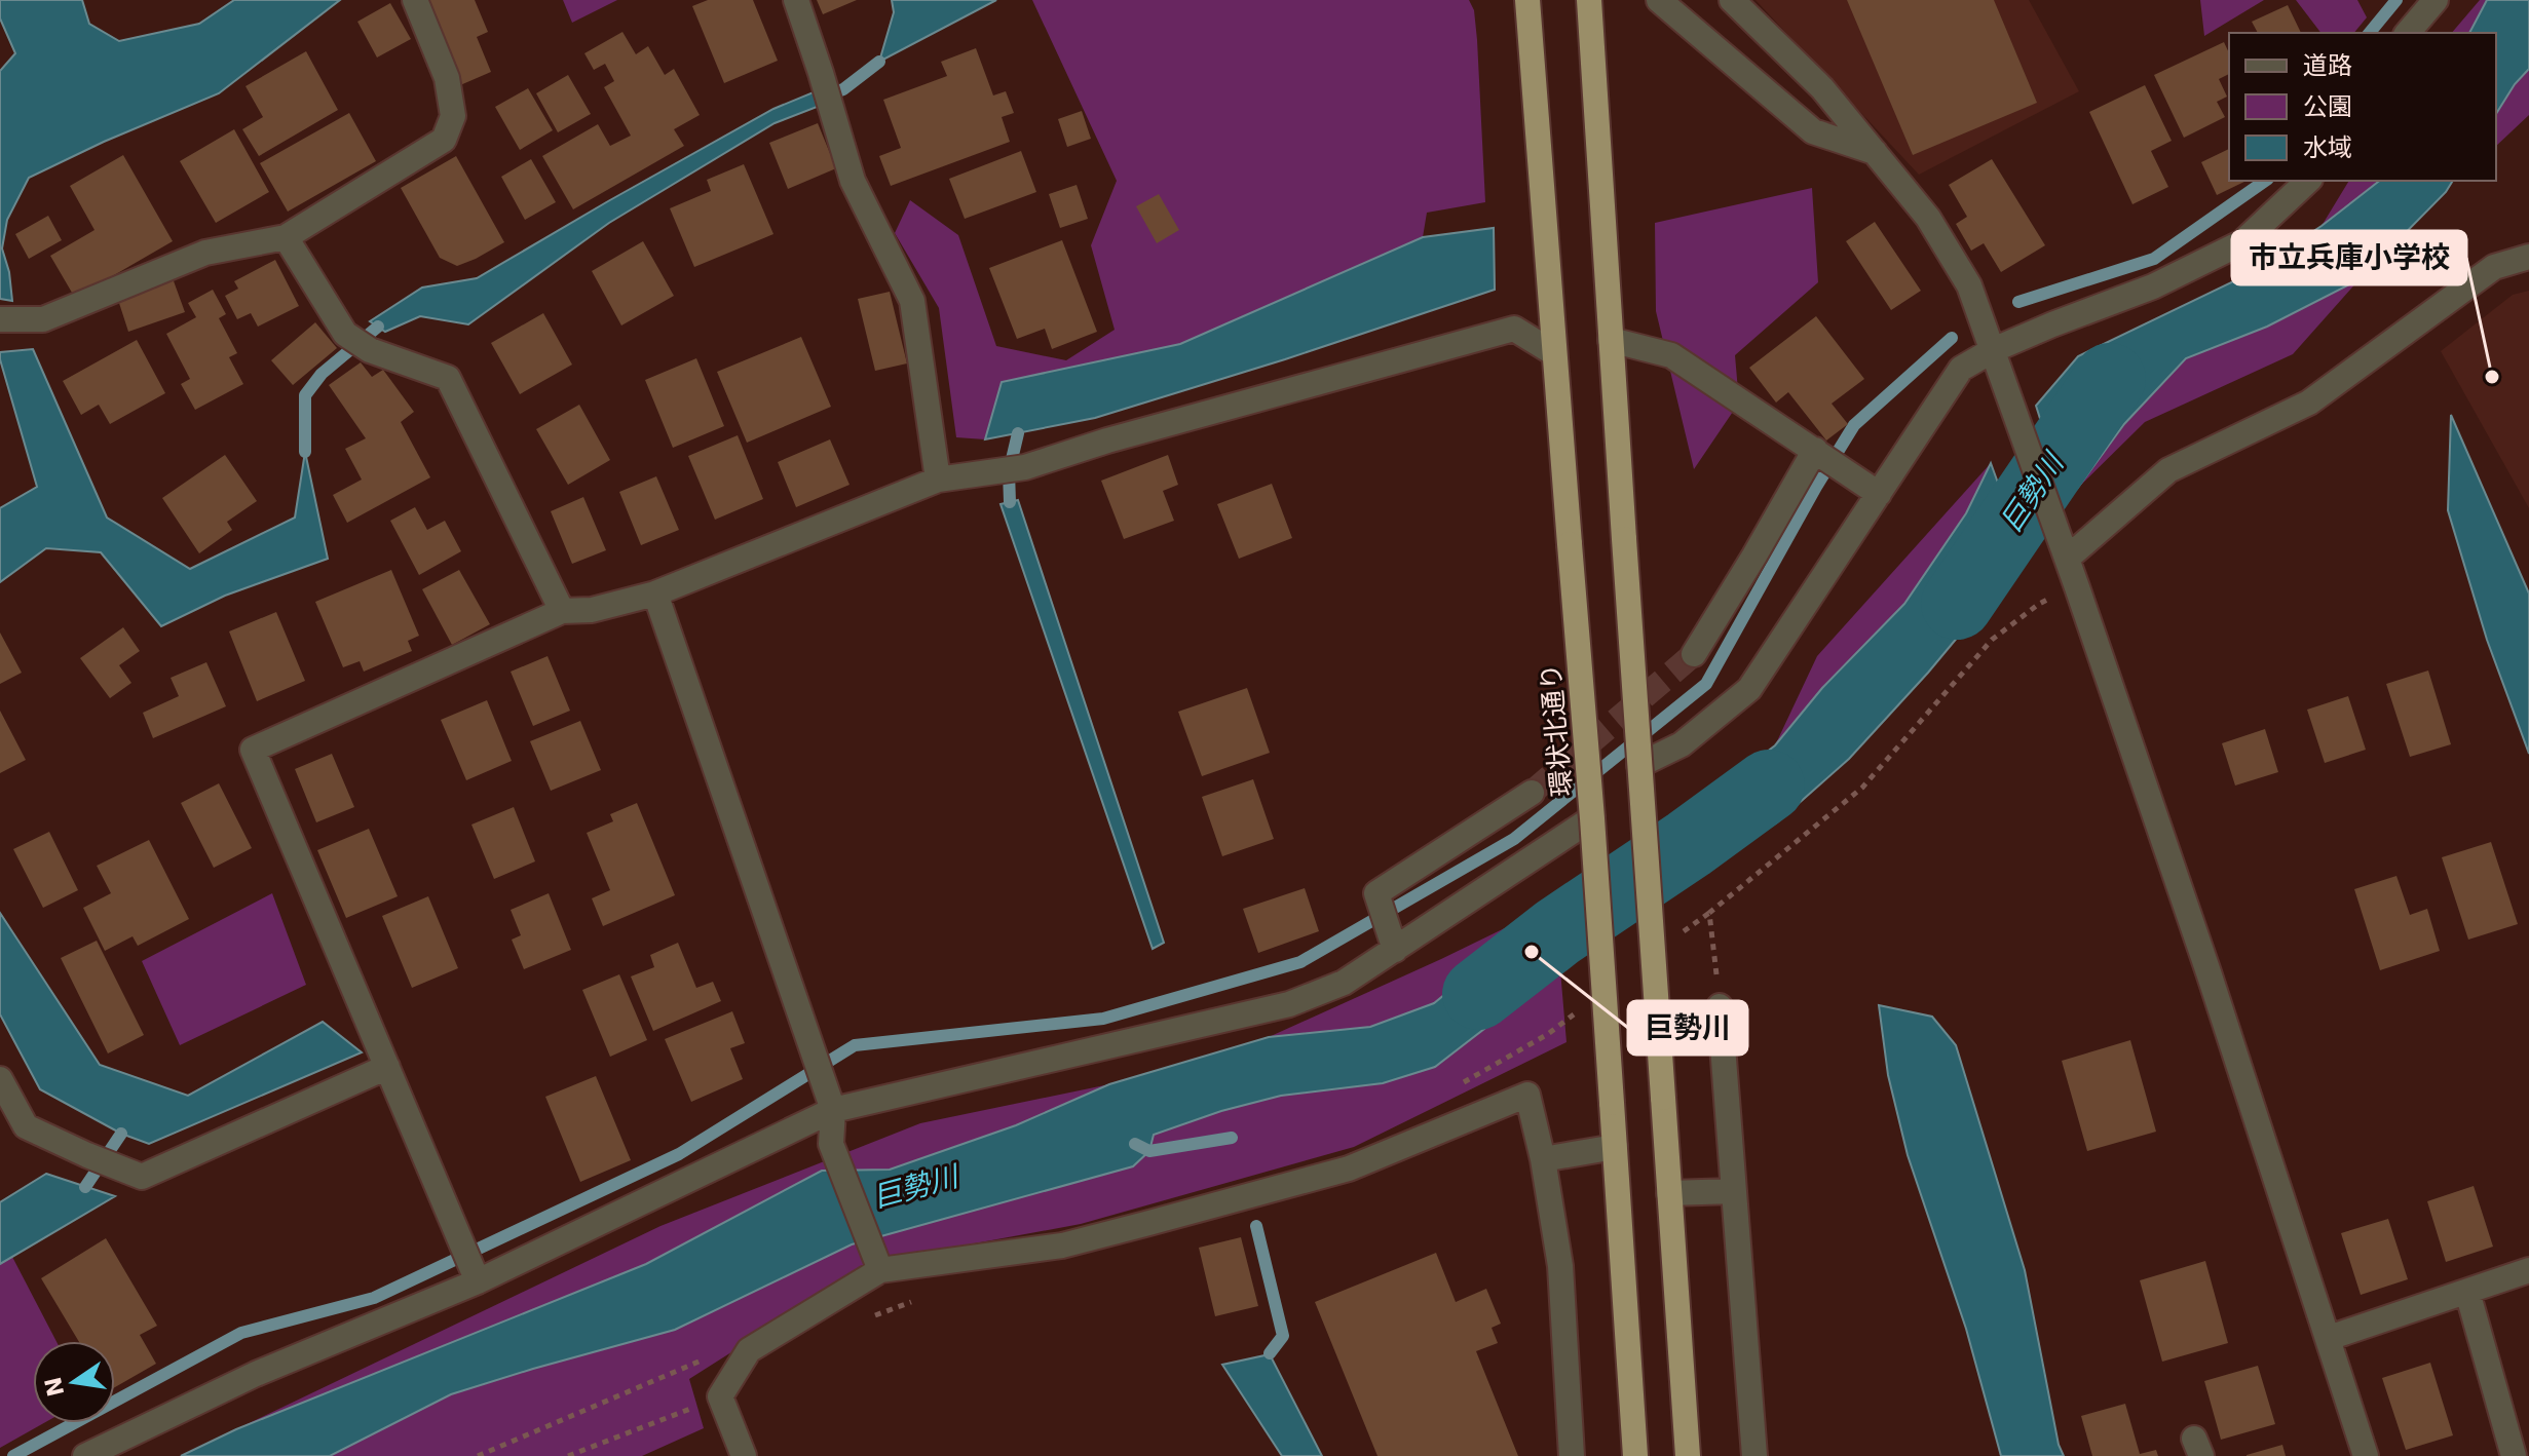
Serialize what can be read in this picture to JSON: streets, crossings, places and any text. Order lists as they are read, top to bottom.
{
  "streets": {
    "highway": ["環状北通り"]
  },
  "water": ["巨勢川"],
  "places": ["市立兵庫小学校", "巨勢川"],
  "legend": ["道路", "公園", "水域"],
  "north": "left"
}
